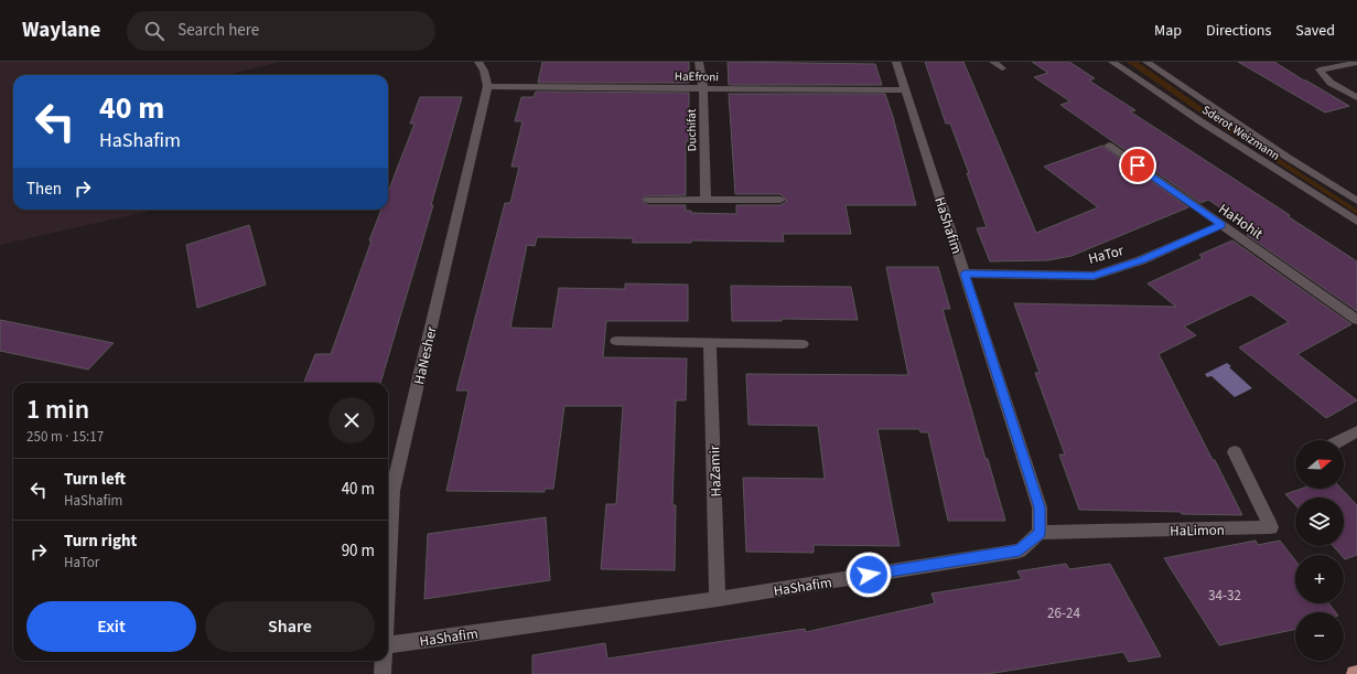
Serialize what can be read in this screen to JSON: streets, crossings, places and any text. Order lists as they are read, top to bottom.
{
  "streets": {
    "street": [
      "HaEfroni",
      "Duchifat",
      "Sderot Weizmann",
      "HaHohit",
      "HaShafim",
      "HaTor",
      "HaNesher",
      "HaZamir",
      "HaLimon"
    ]
  },
  "crossings": [
    ["HaEfroni", "Duchifat"],
    ["HaEfroni", "HaShafim"],
    ["HaEfroni", "HaNesher"],
    ["HaHohit", "HaTor"],
    ["HaShafim", "HaTor"],
    ["HaShafim", "HaZamir"],
    ["HaShafim", "HaLimon"]
  ],
  "house_numbers": ["34-32", "26-24"],
  "north": "right",
  "page": {
    "header": "Waylane",
    "search": "Search here",
    "nav": ["Map", "Directions", "Saved"],
    "turn": ["40 m", "HaShafim"],
    "then": "Then",
    "heading": ["1 min", "250 m · 15:17"],
    "map_buttons": ["+", "−"],
    "list": [
      {
        "name": "Turn left",
        "note": "HaShafim",
        "value": "40 m"
      },
      {
        "name": "Turn right",
        "note": "HaTor",
        "value": "90 m"
      }
    ],
    "buttons": ["Exit", "Share"]
  }
}
